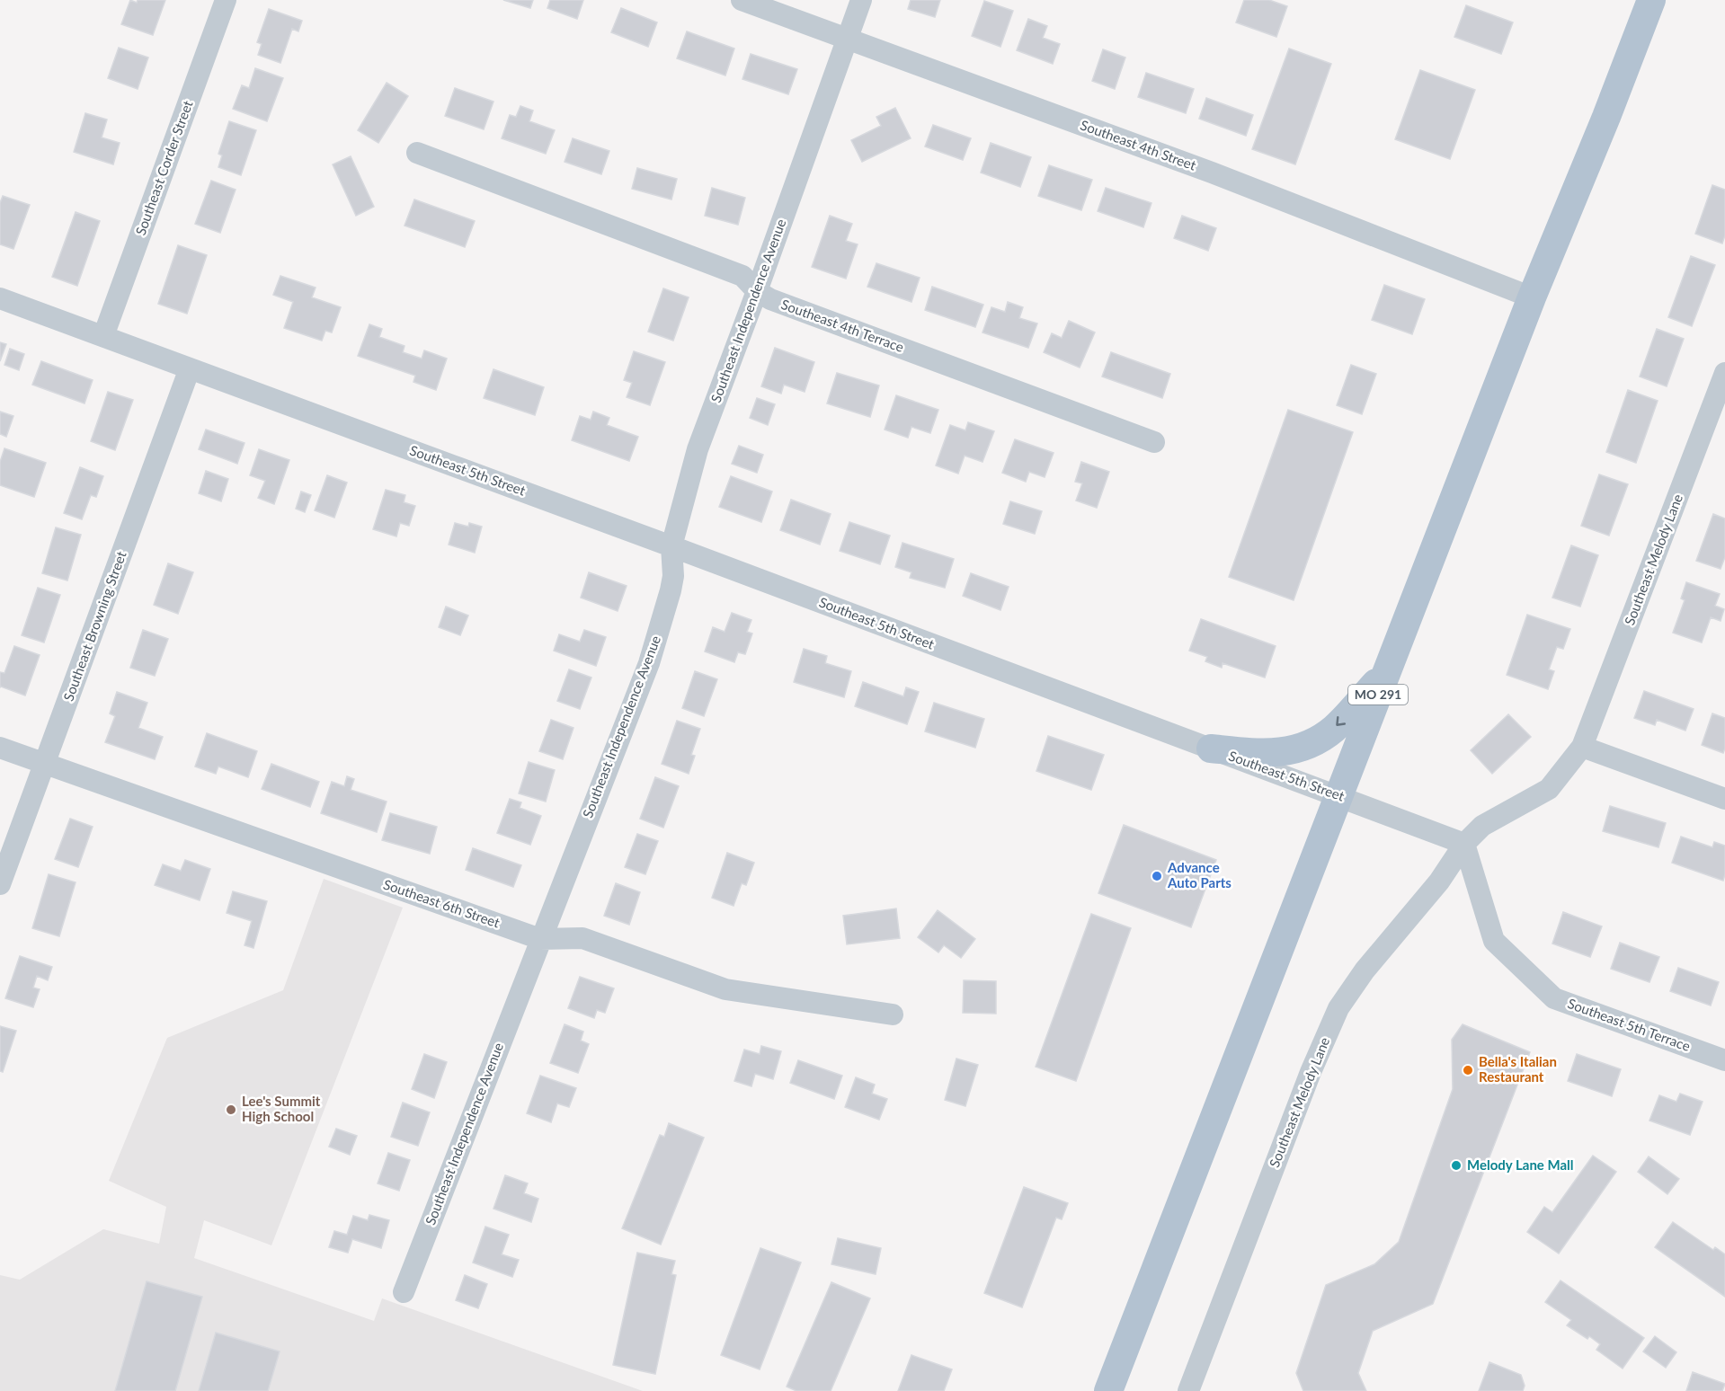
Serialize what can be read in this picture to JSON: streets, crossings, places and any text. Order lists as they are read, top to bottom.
{
  "streets": {
    "main road": ["MO 291"],
    "street": [
      "Southeast 4th Street",
      "Southeast Corder Street",
      "Southeast Independence Avenue",
      "Southeast 4th Terrace",
      "Southeast 5th Street",
      "Southeast Melody Lane",
      "Southeast Browning Street",
      "Southeast 6th Street",
      "Southeast 5th Terrace"
    ]
  },
  "crossings": [
    ["Southeast 4th Street", "Southeast Independence Avenue"],
    ["Southeast 4th Street", "MO 291"],
    ["Southeast Corder Street", "Southeast 5th Street"],
    ["Southeast Independence Avenue", "Southeast 4th Terrace"],
    ["Southeast Independence Avenue", "Southeast 5th Street"],
    ["Southeast Independence Avenue", "Southeast 6th Street"],
    ["Southeast 5th Street", "Southeast Melody Lane"],
    ["Southeast 5th Street", "Southeast Browning Street"],
    ["Southeast 5th Street", "MO 291"],
    ["Southeast 5th Street", "Southeast 5th Terrace"],
    ["Southeast Melody Lane", "Southeast 5th Terrace"],
    ["Southeast Browning Street", "Southeast 6th Street"]
  ],
  "places": [
    "Advance Auto Parts",
    "Bella's Italian Restaurant",
    "Lee's Summit High School",
    "Melody Lane Mall"
  ]
}
